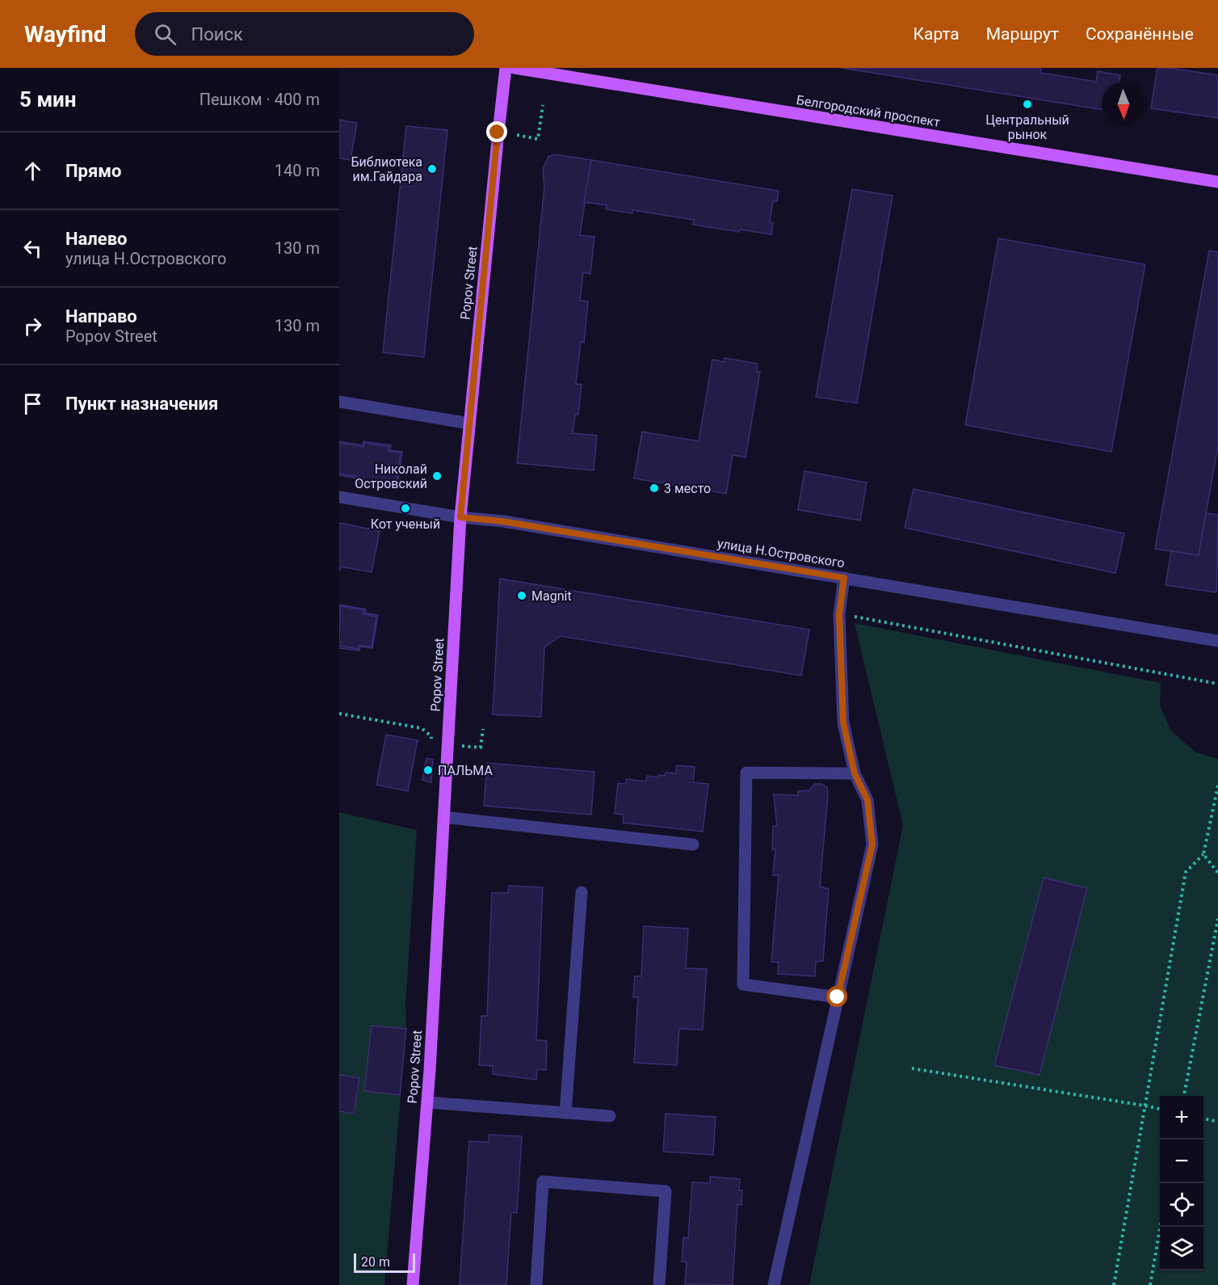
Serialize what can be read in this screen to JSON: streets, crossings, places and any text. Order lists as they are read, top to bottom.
{
  "streets": {
    "main road": ["Белгородский проспект", "Popov Street"],
    "street": ["улица Н.Островского"]
  },
  "crossings": [
    ["Popov Street", "улица Н.Островского"]
  ],
  "places": [
    "Центральный рынок",
    "Библиотека им.Гайдара",
    "Николай Островский",
    "3 место",
    "Кот ученый",
    "Magnit",
    "ПАЛЬМА"
  ],
  "scale_bar": "20 m",
  "north": "bottom",
  "page": {
    "header": "Wayfind",
    "search": "Поиск",
    "nav": ["Карта", "Маршрут", "Сохранённые"],
    "heading": ["5 мин", "Пешком · 400 m"],
    "list": [
      ["Прямо", "140 m"],
      ["Налево", "улица Н.Островского", "130 m"],
      ["Направо", "Popov Street", "130 m"],
      "Пункт назначения"
    ],
    "map_buttons": ["+", "−"],
    "scale": "20 m"
  }
}
